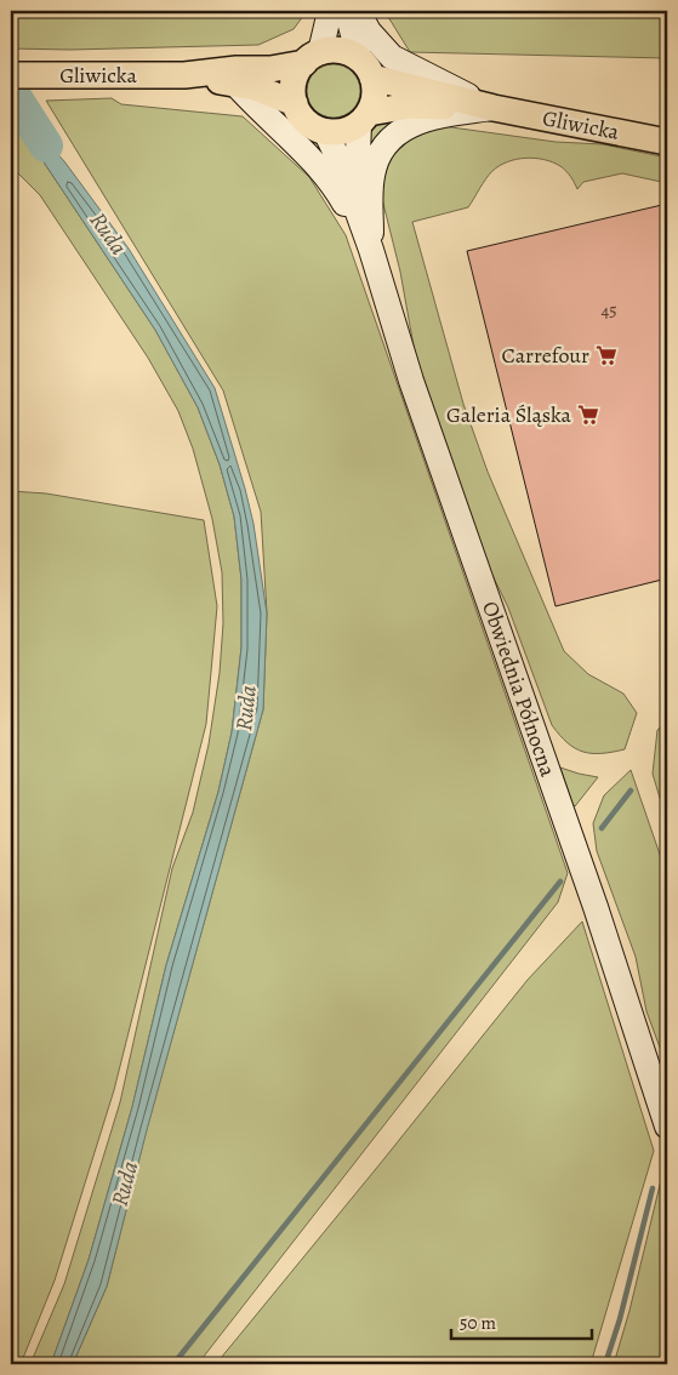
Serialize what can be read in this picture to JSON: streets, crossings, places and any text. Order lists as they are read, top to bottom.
{
  "streets": {
    "main road": ["Gliwicka", "Obwiednia Północna"]
  },
  "crossings": [
    ["Gliwicka", "Obwiednia Północna"]
  ],
  "water": ["Ruda"],
  "places": {
    "supermarket": ["Carrefour", "Galeria Śląska"]
  },
  "house_numbers": ["45"],
  "scale_bar": "50 m"
}
